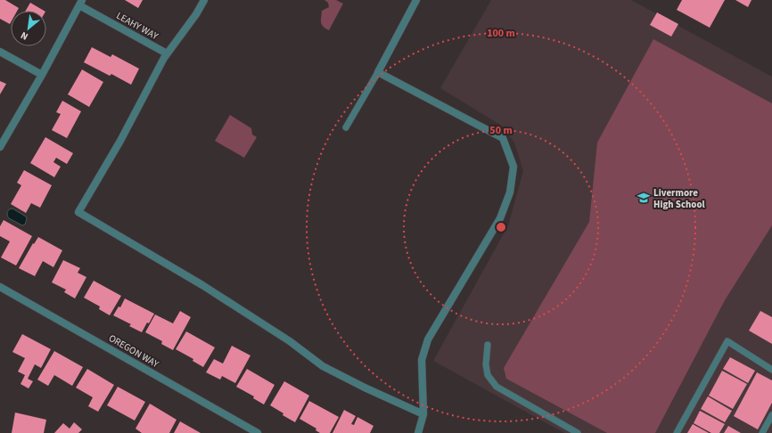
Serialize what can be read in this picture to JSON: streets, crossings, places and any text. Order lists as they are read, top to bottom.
{
  "streets": {
    "street": ["LEAHY WAY", "OREGON WAY"]
  },
  "places": {
    "school or university": ["Livermore High School"]
  },
  "north": "bottom left",
  "rings": ["100 m", "50 m"]
}
